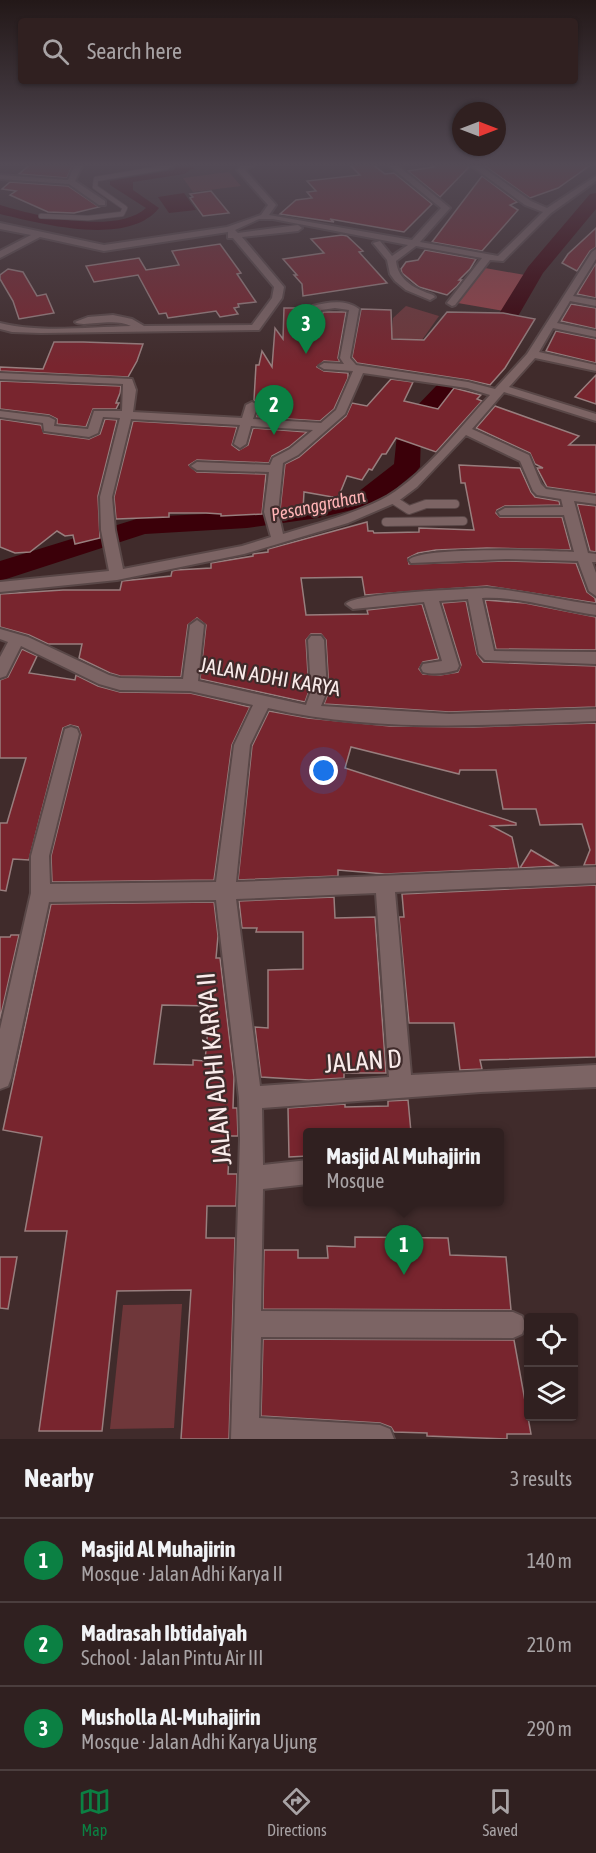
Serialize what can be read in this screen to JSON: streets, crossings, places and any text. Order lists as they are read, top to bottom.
{
  "streets": {
    "street": ["JALAN ADHI KARYA", "JALAN D", "JALAN ADHI KARYA II"]
  },
  "crossings": [
    ["JALAN ADHI KARYA", "JALAN ADHI KARYA II"],
    ["JALAN D", "JALAN ADHI KARYA II"]
  ],
  "water": ["Pesanggrahan"],
  "north": "right",
  "page": {
    "search": "Search here",
    "pins": ["3", "2", "1"],
    "popup": ["Masjid Al Muhajirin", "Mosque"],
    "heading": ["Nearby", "3 results"],
    "list": [
      {
        "mark": "1",
        "name": "Masjid Al Muhajirin",
        "note": "Mosque · Jalan Adhi Karya II",
        "value": "140 m"
      },
      {
        "mark": "2",
        "name": "Madrasah Ibtidaiyah",
        "note": "School · Jalan Pintu Air III",
        "value": "210 m"
      },
      {
        "mark": "3",
        "name": "Musholla Al-Muhajirin",
        "note": "Mosque · Jalan Adhi Karya Ujung",
        "value": "290 m"
      }
    ],
    "nav": ["Map", "Directions", "Saved"]
  }
}
